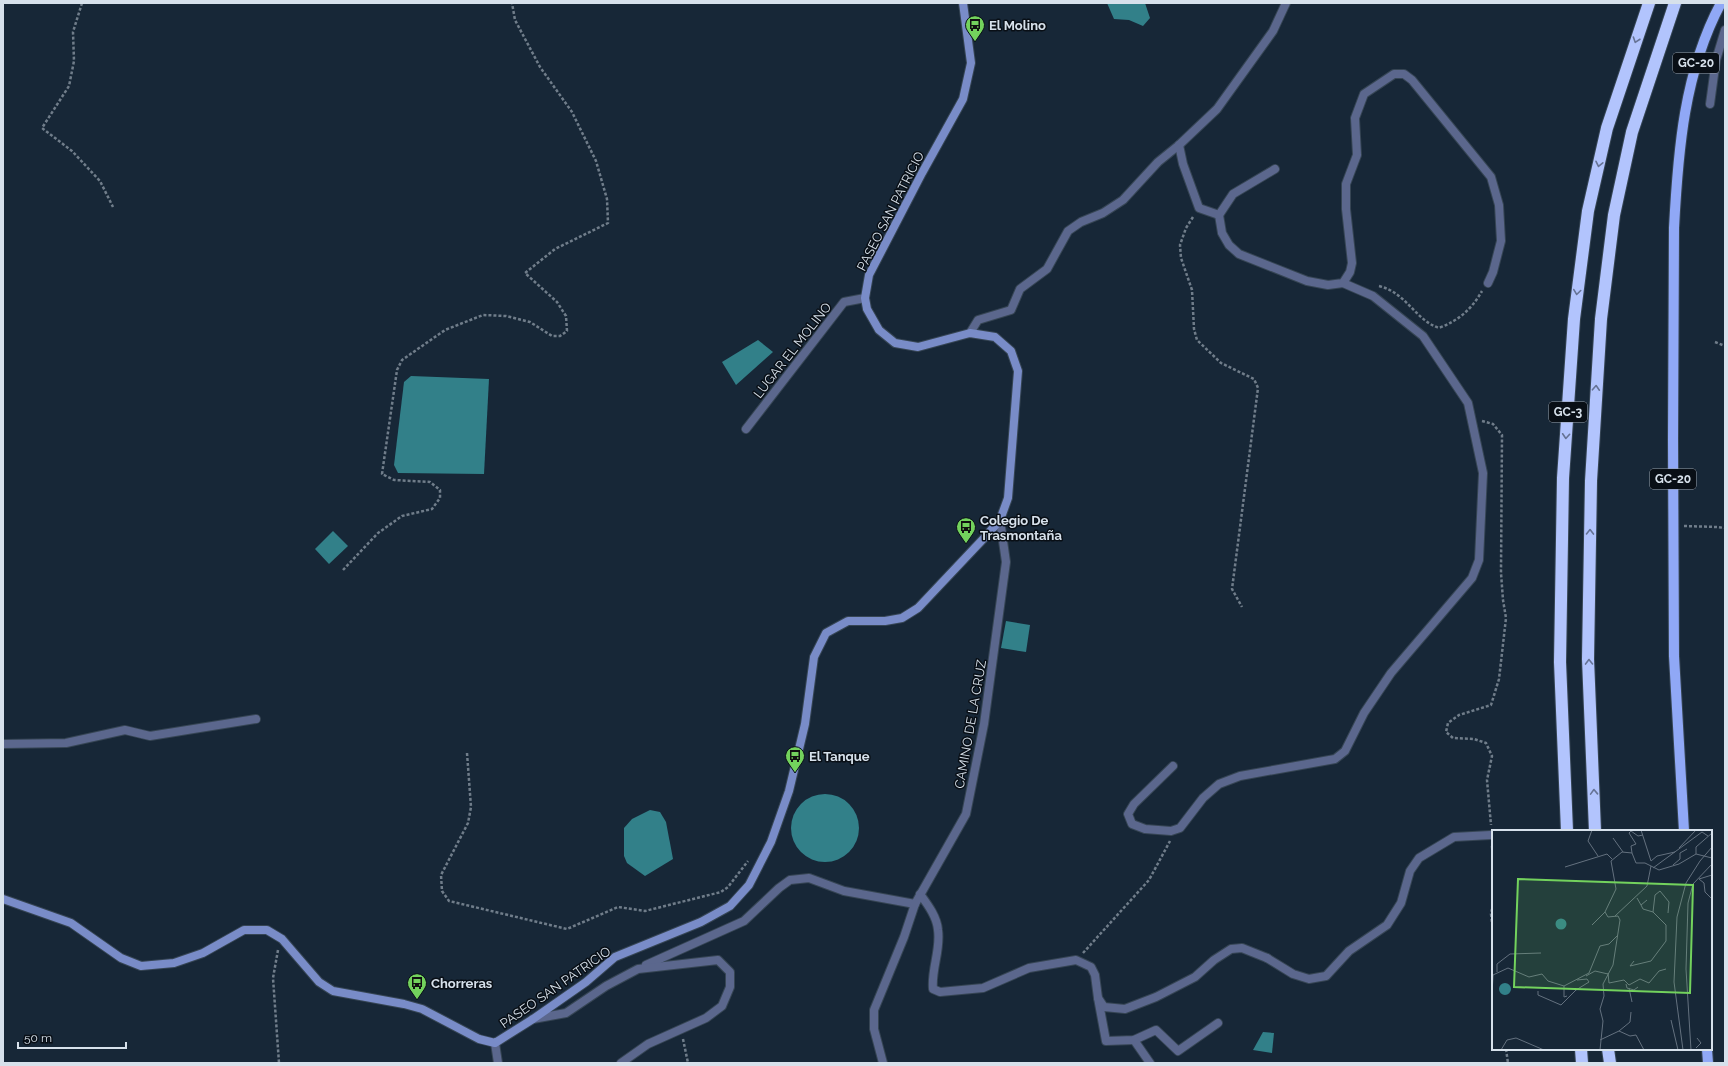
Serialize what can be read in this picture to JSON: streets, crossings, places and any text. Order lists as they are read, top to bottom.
{
  "streets": {
    "highway": ["GC-3"],
    "main road": ["GC-20"],
    "street": ["PASEO SAN PATRICIO", "LUGAR EL MOLINO", "CAMINO DE LA CRUZ"]
  },
  "crossings": [
    ["PASEO SAN PATRICIO", "LUGAR EL MOLINO"],
    ["PASEO SAN PATRICIO", "CAMINO DE LA CRUZ"]
  ],
  "places": {
    "bus stop": [
      "El Molino",
      "Colegio De Trasmontaña",
      "El Tanque",
      "Chorreras"
    ]
  },
  "scale_bar": "50 m"
}
